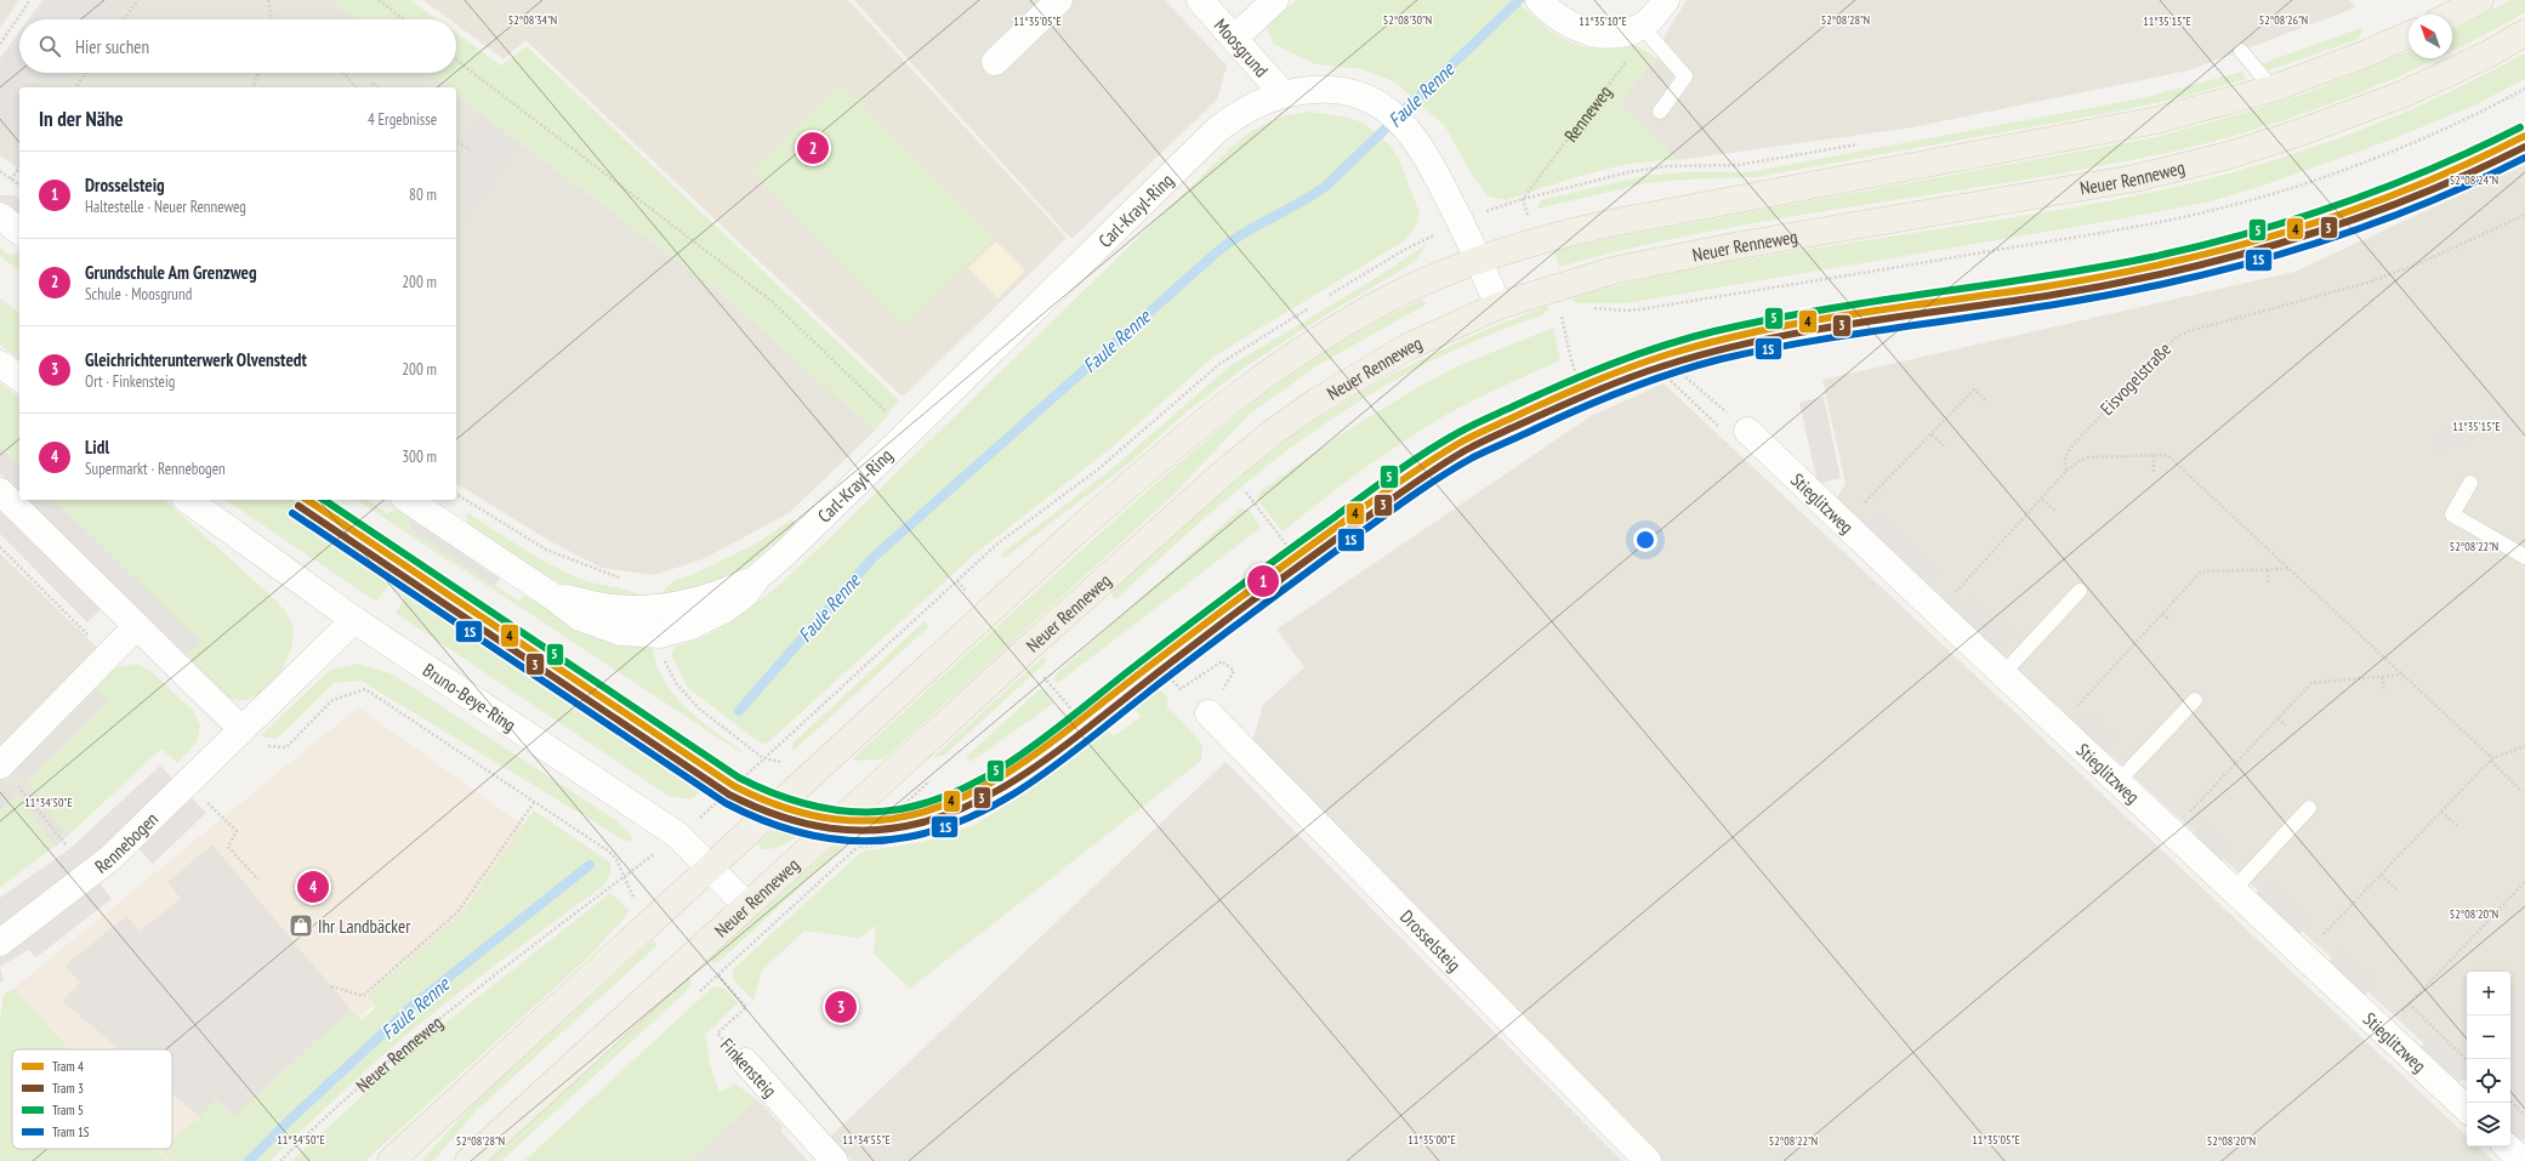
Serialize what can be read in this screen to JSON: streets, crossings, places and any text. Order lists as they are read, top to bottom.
{
  "streets": {
    "main road": ["Neuer Renneweg"],
    "street": [
      "Moosgrund",
      "Carl-Krayl-Ring",
      "Stieglitzweg",
      "Bruno-Beye-Ring",
      "Rennebogen",
      "Drosselsteig",
      "Finkensteig"
    ],
    "path": ["Renneweg", "Eisvogelstraße"]
  },
  "crossings": [
    ["Moosgrund", "Carl-Krayl-Ring"],
    ["Neuer Renneweg", "Carl-Krayl-Ring"],
    ["Neuer Renneweg", "Bruno-Beye-Ring"],
    ["Bruno-Beye-Ring", "Rennebogen"]
  ],
  "water": ["Faule Renne"],
  "places": {
    "shop": ["Ihr Landbäcker"]
  },
  "lines": [
    "tram line 5",
    "tram line 4",
    "tram line 3",
    "tram line 1S"
  ],
  "legend": [
    "Tram 4",
    "Tram 3",
    "Tram 5",
    "Tram 1S"
  ],
  "north": "top left",
  "page": {
    "search": "Hier suchen",
    "heading": ["In der Nähe", "4 Ergebnisse"],
    "pins": [
      "2",
      "1",
      "4",
      "3"
    ],
    "list": [
      {
        "mark": "1",
        "name": "Drosselsteig",
        "note": "Haltestelle · Neuer Renneweg",
        "value": "80 m"
      },
      {
        "mark": "2",
        "name": "Grundschule Am Grenzweg",
        "note": "Schule · Moosgrund",
        "value": "200 m"
      },
      {
        "mark": "3",
        "name": "Gleichrichterunterwerk Olvenstedt",
        "note": "Ort · Finkensteig",
        "value": "200 m"
      },
      {
        "mark": "4",
        "name": "Lidl",
        "note": "Supermarkt · Rennebogen",
        "value": "300 m"
      }
    ],
    "map_buttons": ["+", "−"]
  },
  "coordinates": [
    "52°08'34\"N",
    "52°08'30\"N",
    "52°08'28\"N",
    "52°08'26\"N",
    "11°35'10\"E",
    "11°35'15\"E",
    "11°35'05\"E",
    "52°08'24\"N",
    "52°08'22\"N",
    "11°34'50\"E",
    "52°08'20\"N",
    "11°34'55\"E",
    "11°35'00\"E"
  ]
}
